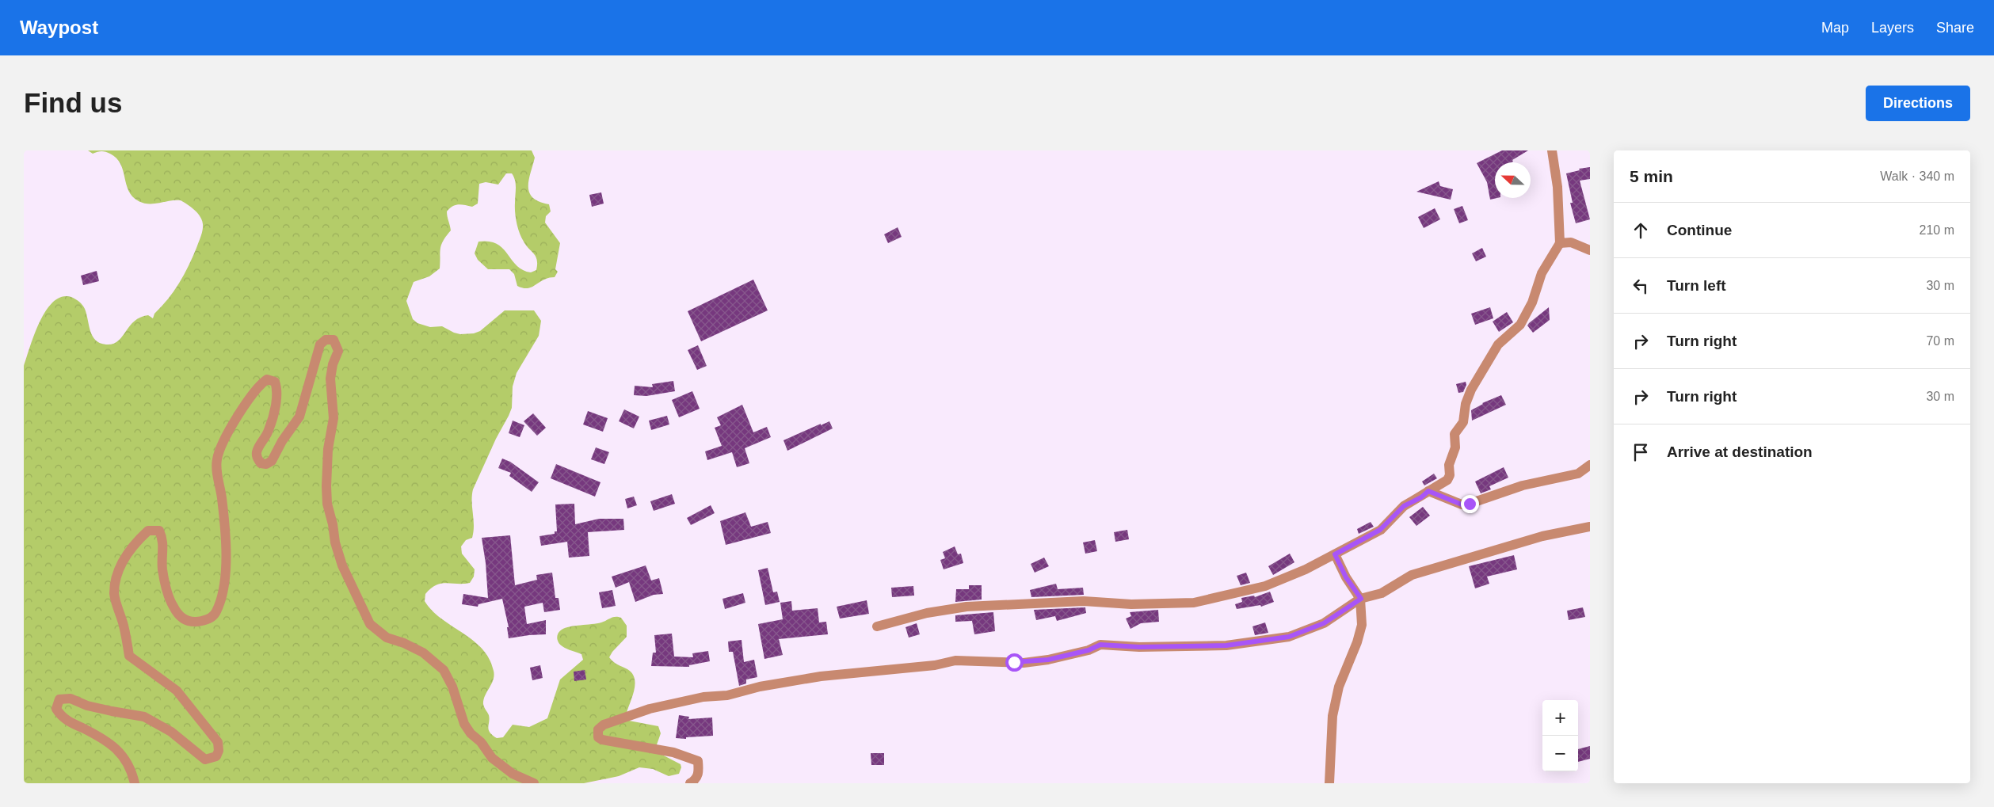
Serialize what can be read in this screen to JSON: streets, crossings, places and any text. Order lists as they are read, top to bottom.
{
  "north": "left",
  "page": {
    "header": "Waypost",
    "nav": ["Map", "Layers", "Share"],
    "buttons": "Directions",
    "title": "Find us",
    "heading": ["5 min", "Walk · 340 m"],
    "list": [
      ["Continue", "210 m"],
      ["Turn left", "30 m"],
      ["Turn right", "70 m"],
      ["Turn right", "30 m"],
      "Arrive at destination"
    ],
    "map_buttons": ["+", "−"]
  }
}
